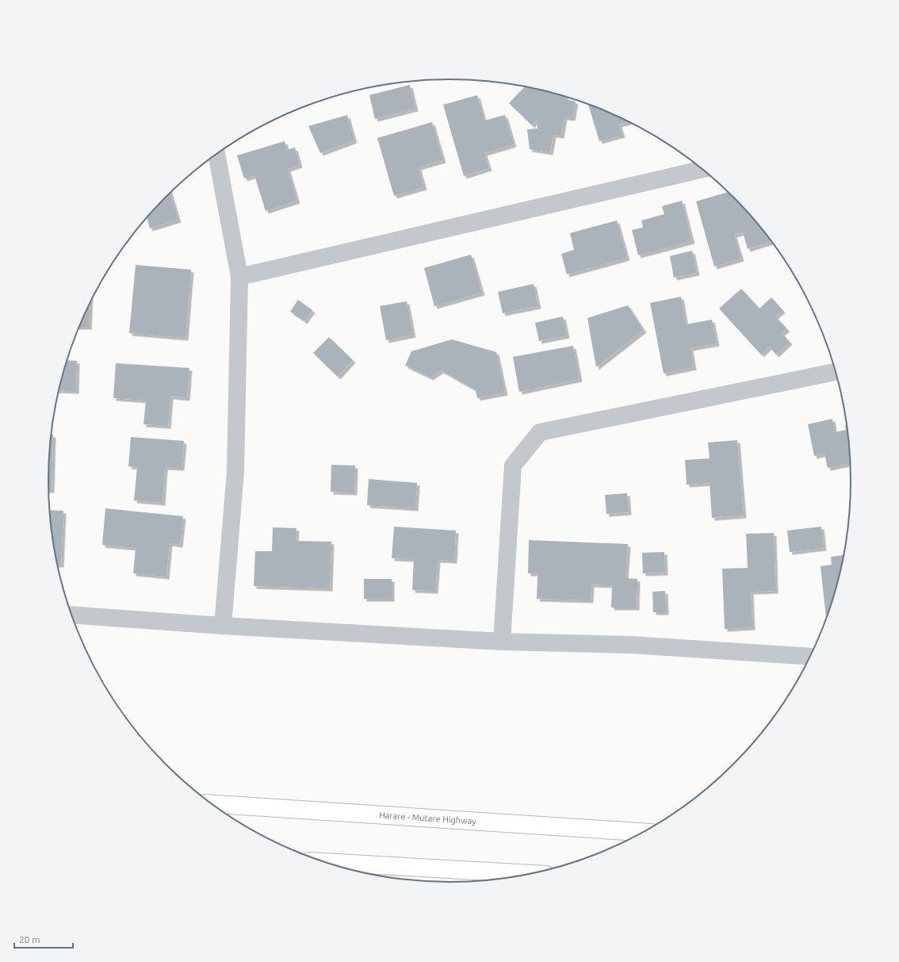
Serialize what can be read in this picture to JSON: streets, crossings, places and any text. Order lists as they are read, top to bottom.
{
  "streets": {
    "highway": ["Harare - Mutare Highway"]
  },
  "scale_bar": "20 m"
}
